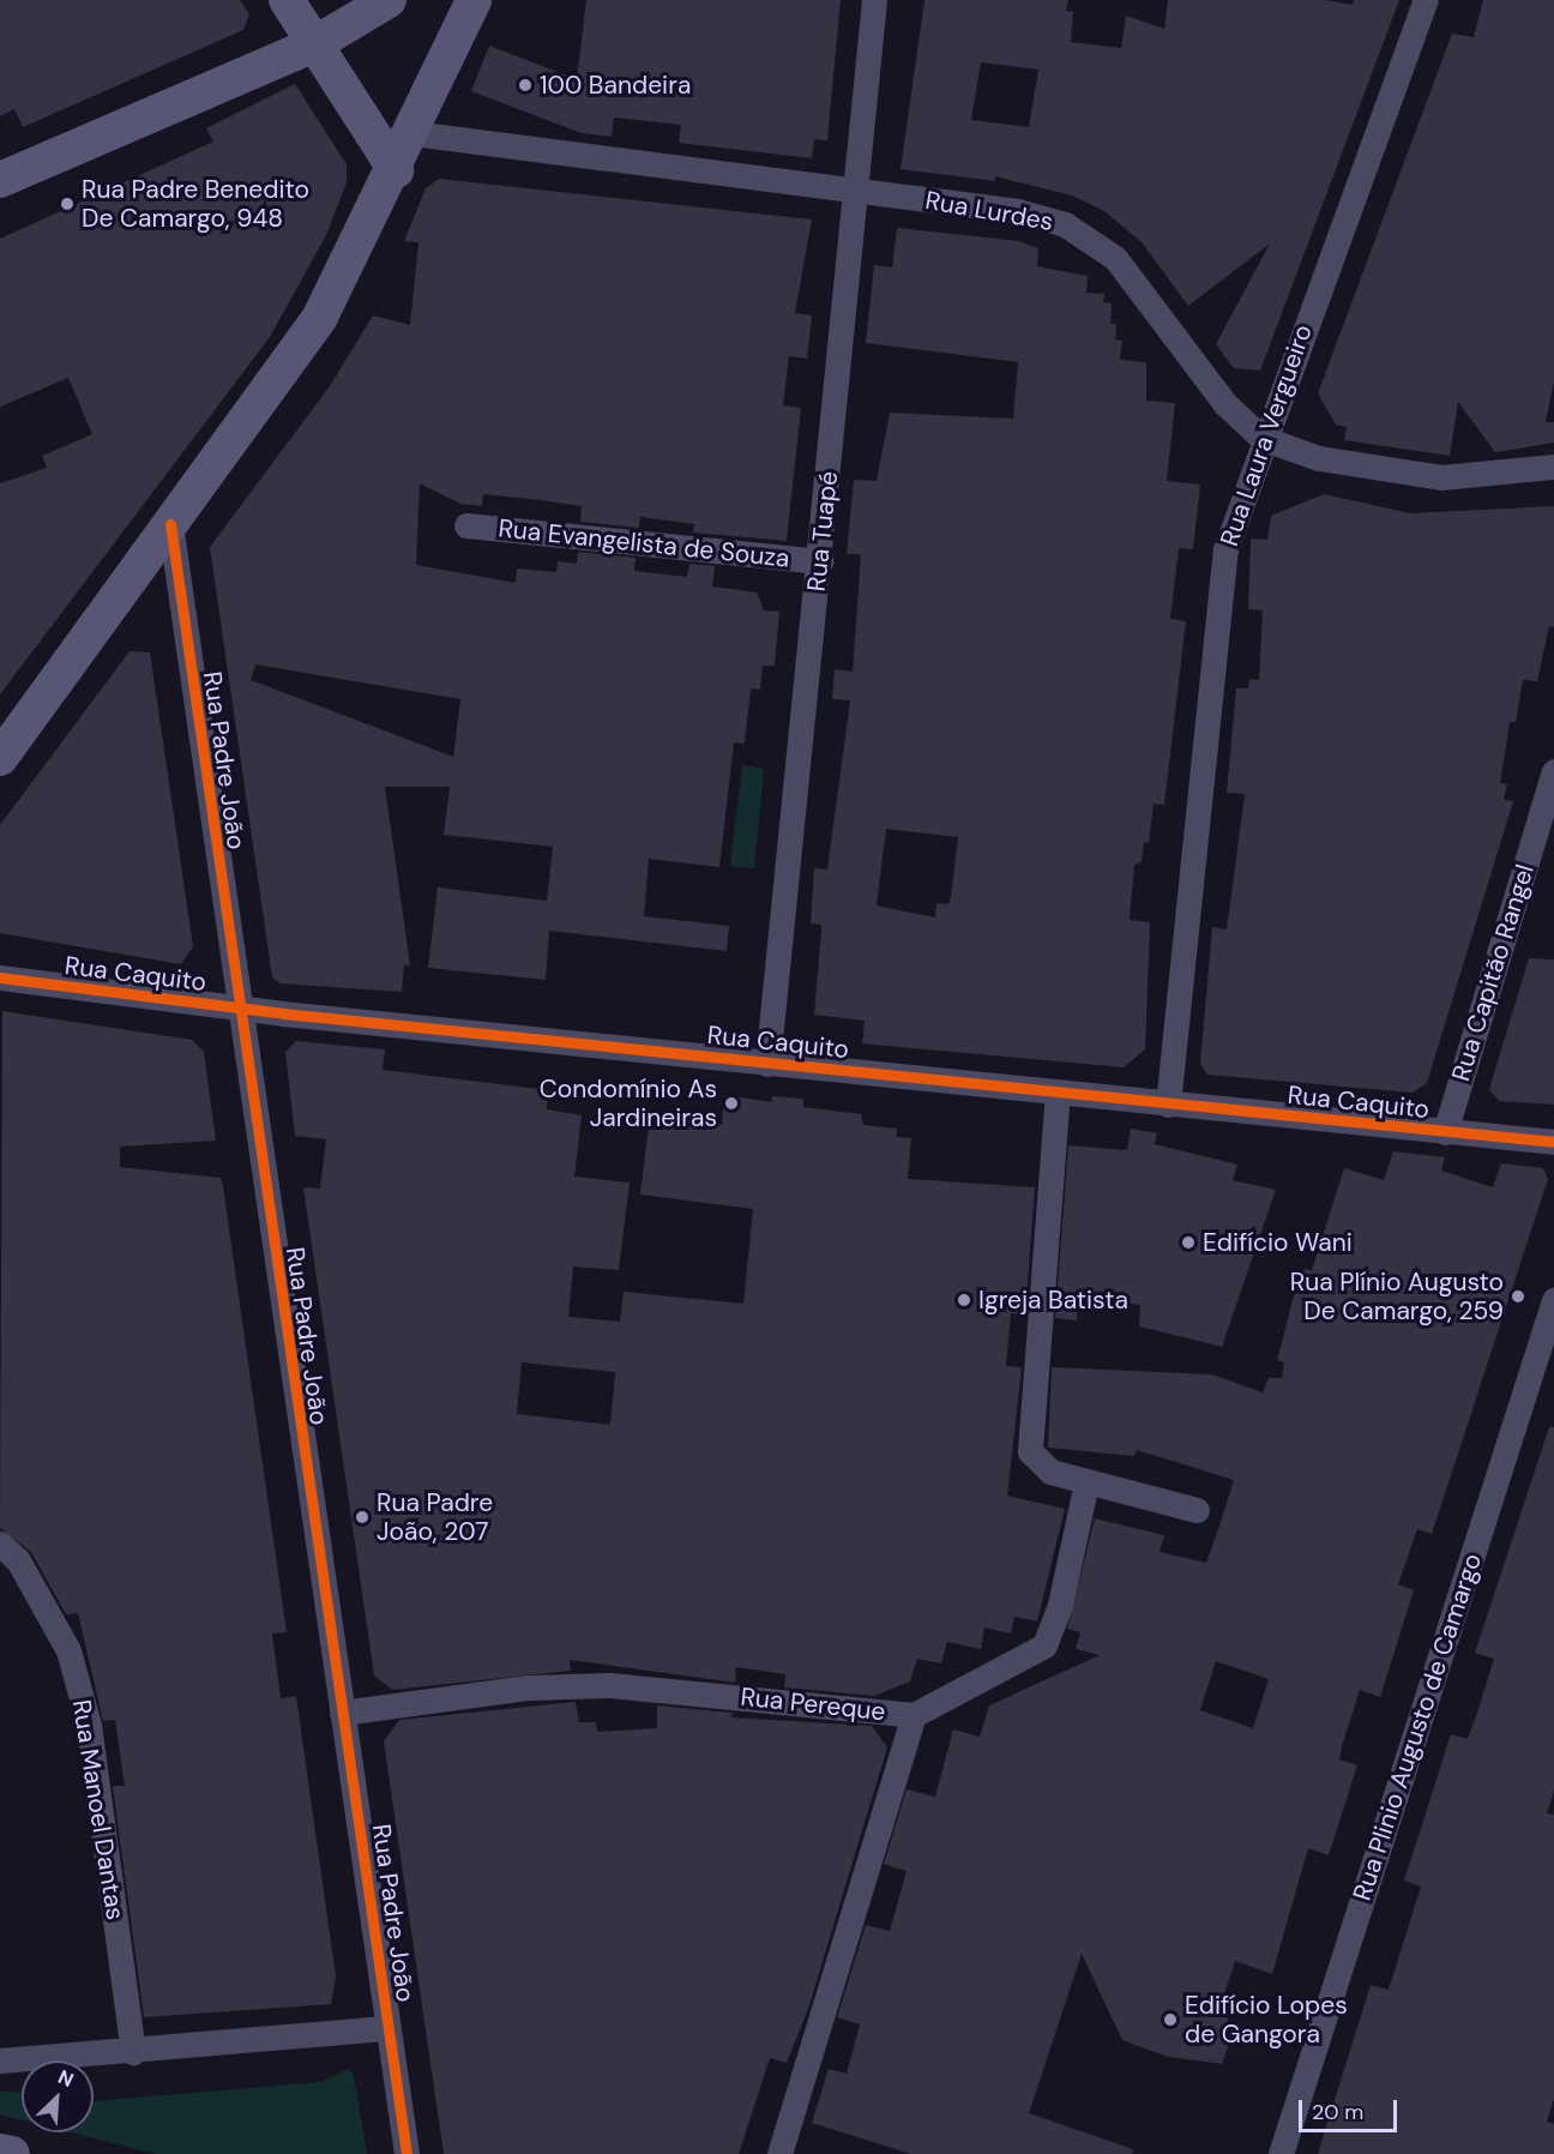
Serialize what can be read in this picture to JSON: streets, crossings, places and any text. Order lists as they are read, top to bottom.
{
  "streets": {
    "street": [
      "Rua Lurdes",
      "Rua Laura Vergueiro",
      "Rua Tuapé",
      "Rua Evangelista de Souza",
      "Rua Padre João",
      "Rua Capitão Rangel",
      "Rua Caquito",
      "Rua Pereque",
      "Rua Plinio Augusto de Camargo",
      "Rua Manoel Dantas"
    ]
  },
  "crossings": [
    ["Rua Lurdes", "Rua Laura Vergueiro"],
    ["Rua Lurdes", "Rua Tuapé"],
    ["Rua Laura Vergueiro", "Rua Caquito"],
    ["Rua Tuapé", "Rua Evangelista de Souza"],
    ["Rua Tuapé", "Rua Caquito"],
    ["Rua Padre João", "Rua Caquito"],
    ["Rua Padre João", "Rua Pereque"],
    ["Rua Capitão Rangel", "Rua Caquito"]
  ],
  "places": [
    "100 Bandeira",
    "Rua Padre Benedito De Camargo, 948",
    "Condomínio As Jardineiras",
    "Edifício Wani",
    "Rua Plínio Augusto De Camargo, 259",
    "Igreja Batista",
    "Rua Padre João, 207",
    "Edifício Lopes de Gangora"
  ],
  "scale_bar": "20 m",
  "north": "top right"
}
